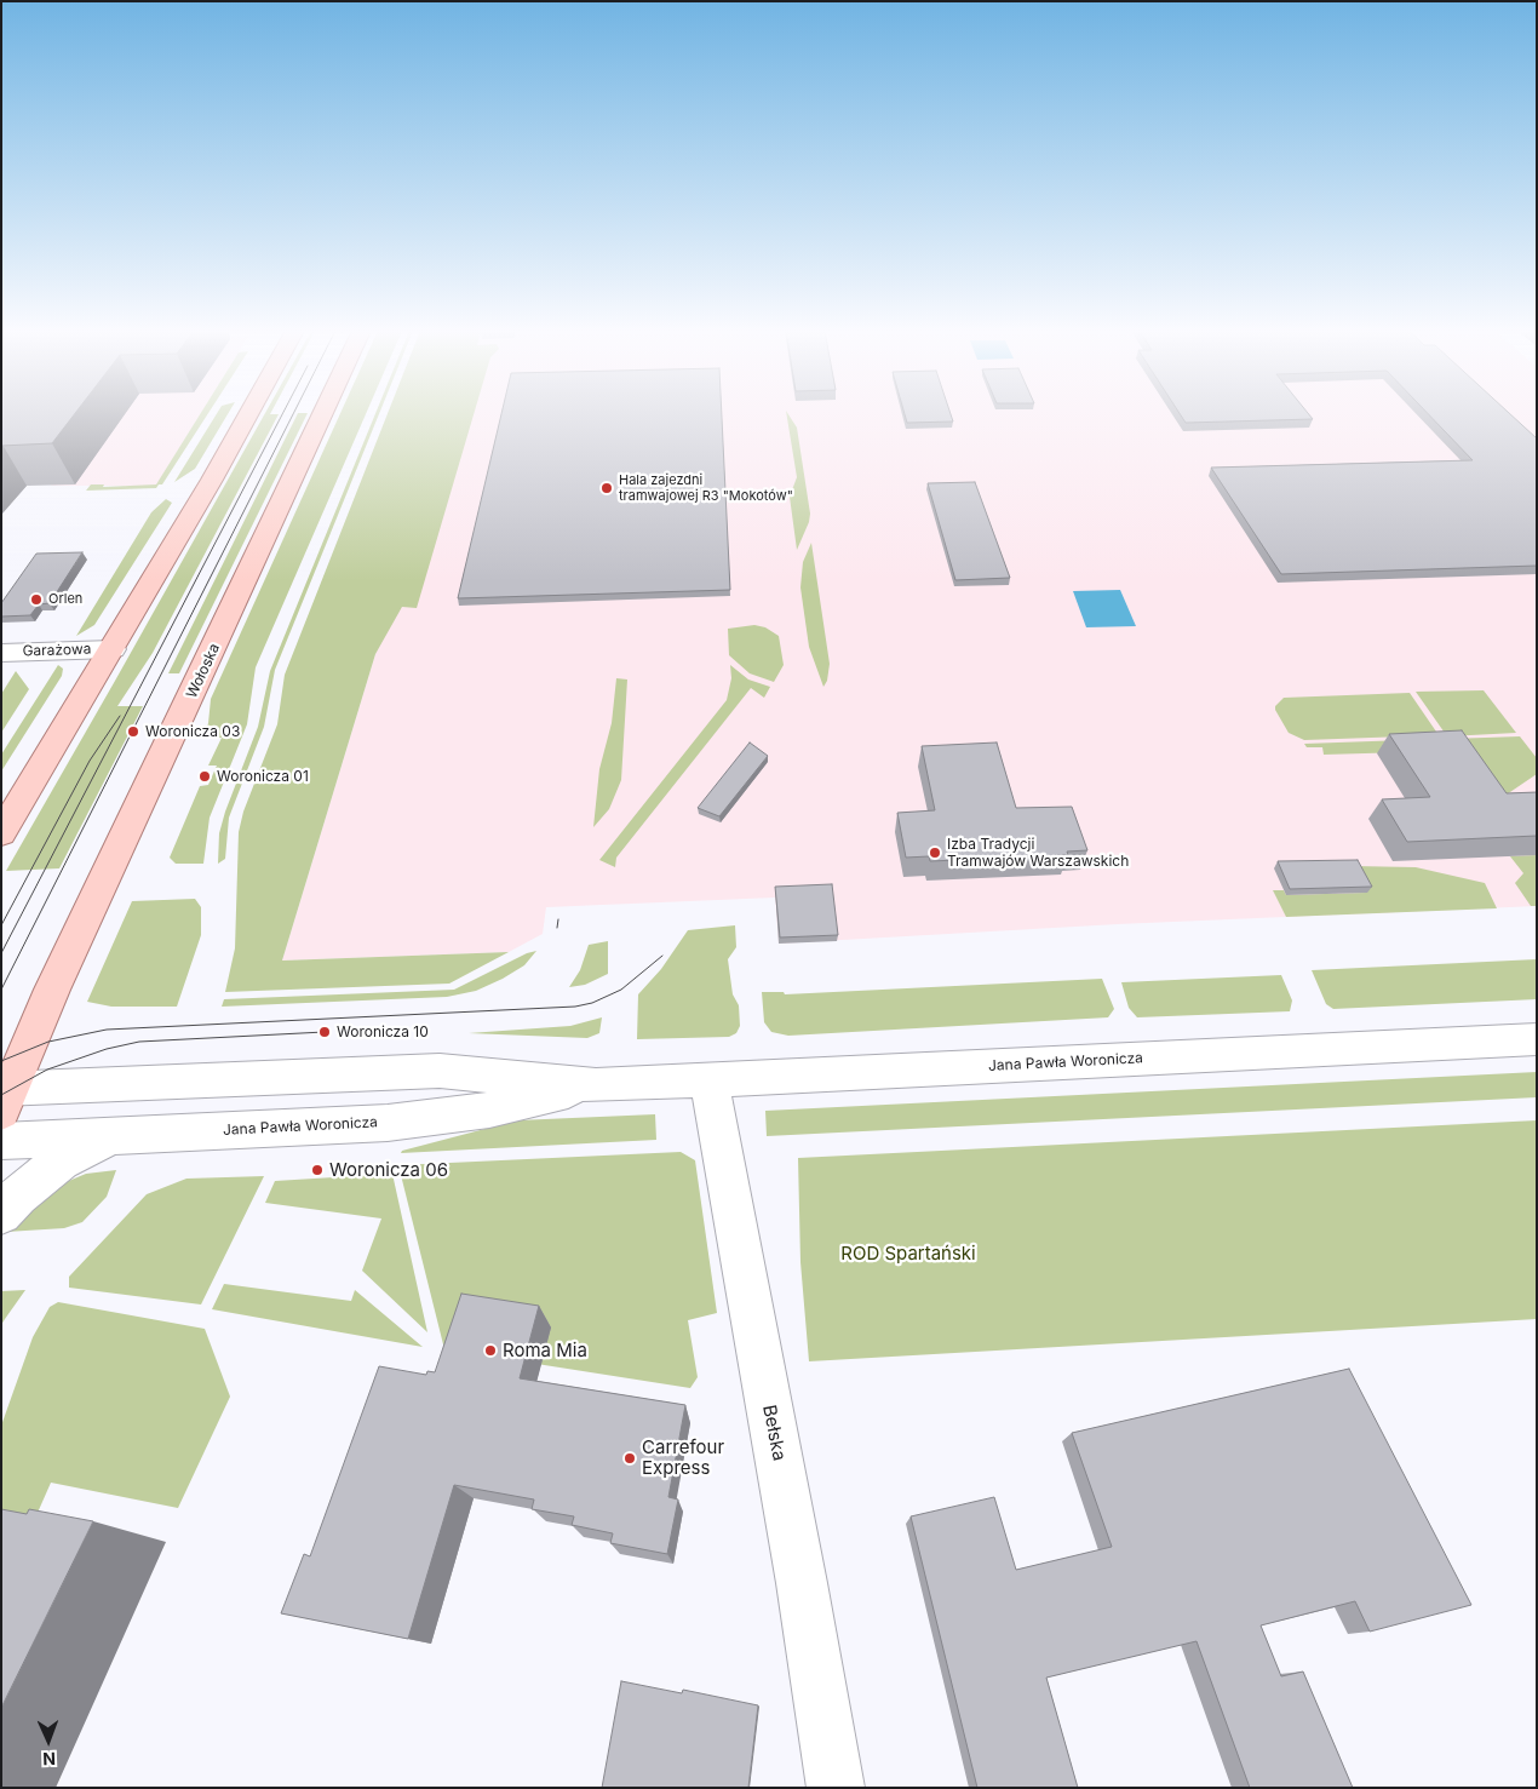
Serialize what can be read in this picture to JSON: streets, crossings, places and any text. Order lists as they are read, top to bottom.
{
  "streets": {
    "main road": ["Wołoska"],
    "street": ["Garażowa", "Jana Pawła Woronicza", "Bełska"]
  },
  "crossings": [
    ["Wołoska", "Jana Pawła Woronicza"],
    ["Jana Pawła Woronicza", "Bełska"]
  ],
  "parks": ["ROD Spartański"],
  "places": [
    "Hala zajezdni tramwajowej R3 \"Mokotów\"",
    "Orlen",
    "Woronicza 03",
    "Woronicza 01",
    "Izba Tradycji Tramwajów Warszawskich",
    "Woronicza 10",
    "Woronicza 06",
    "Roma Mia",
    "Carrefour Express"
  ],
  "north": "bottom"
}
